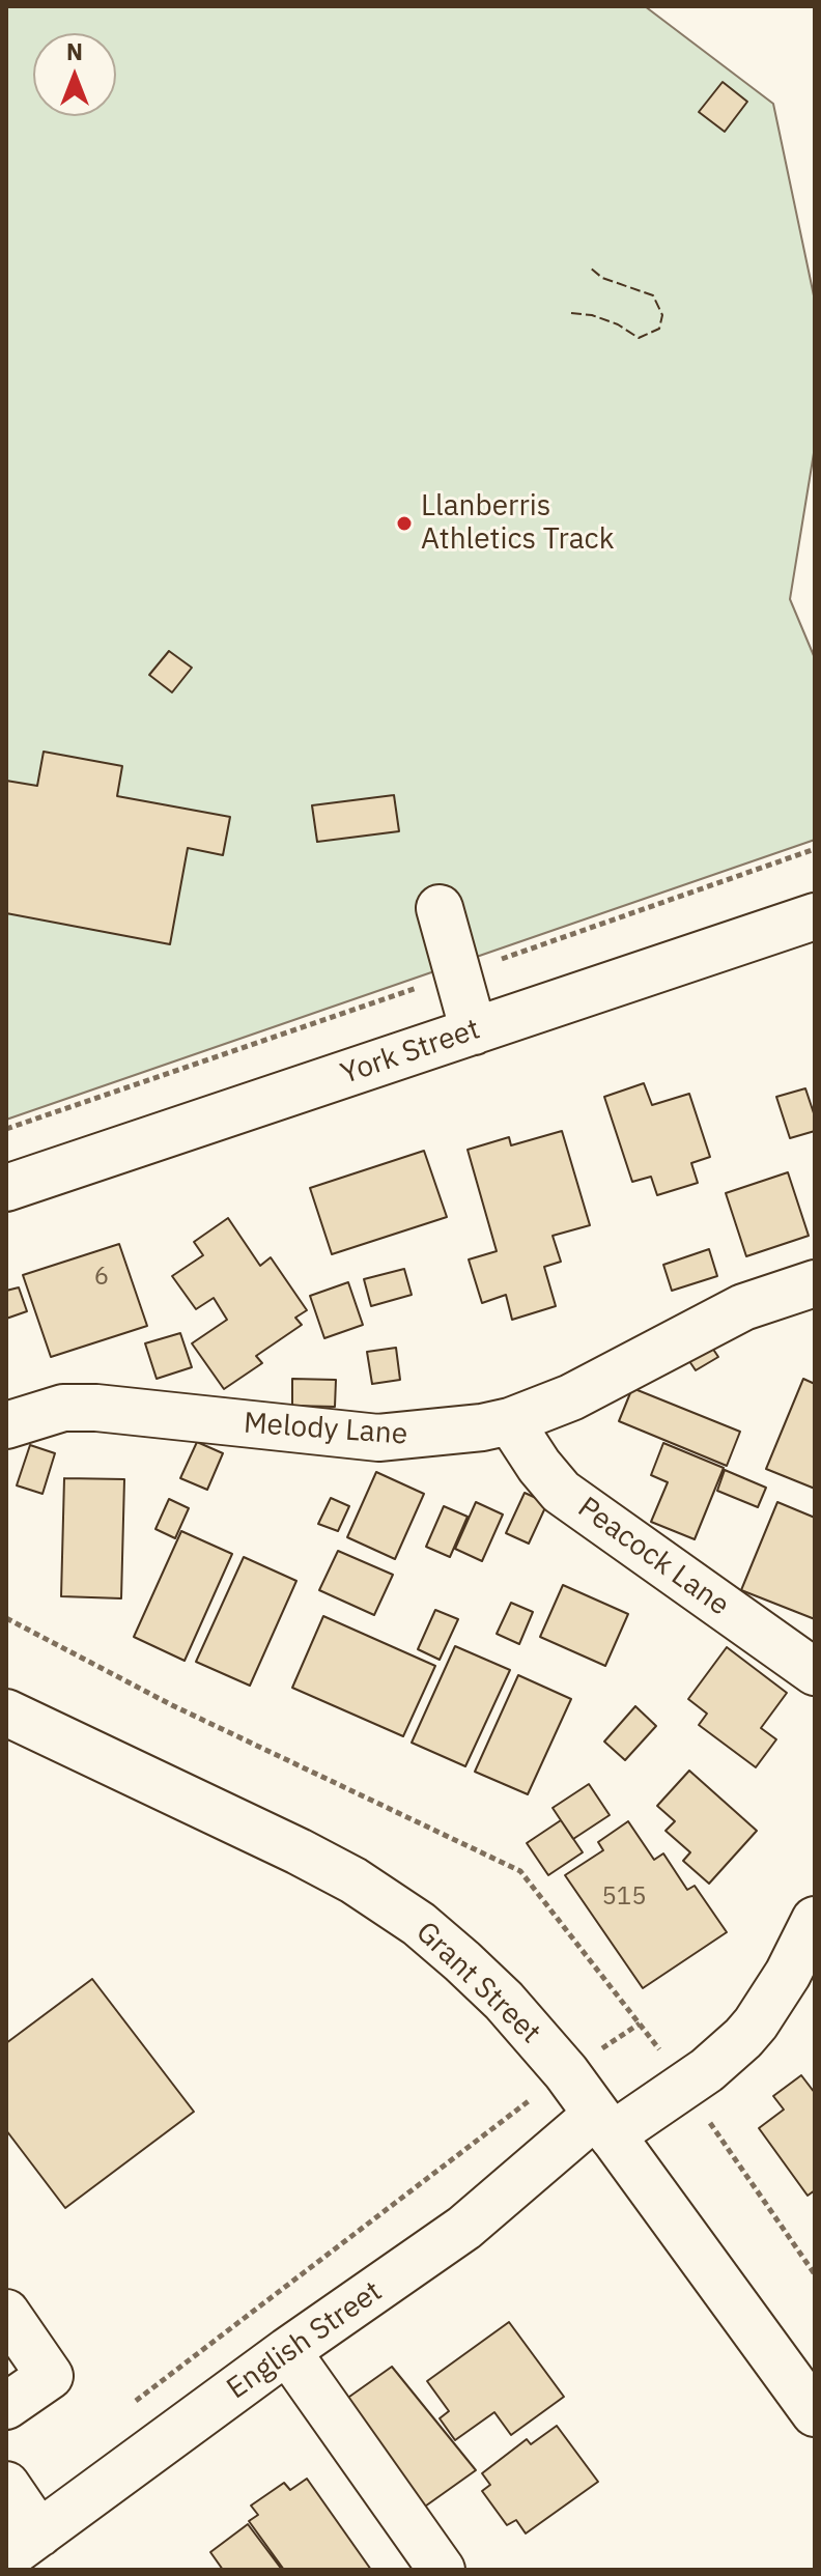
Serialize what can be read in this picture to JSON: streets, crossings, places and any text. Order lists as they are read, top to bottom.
{
  "streets": {
    "street": [
      "York Street",
      "Melody Lane",
      "Peacock Lane",
      "Grant Street",
      "English Street"
    ]
  },
  "crossings": [
    ["Melody Lane", "Peacock Lane"],
    ["Grant Street", "English Street"]
  ],
  "places": ["Llanberris Athletics Track"],
  "house_numbers": ["6", "515"],
  "north": "top"
}
